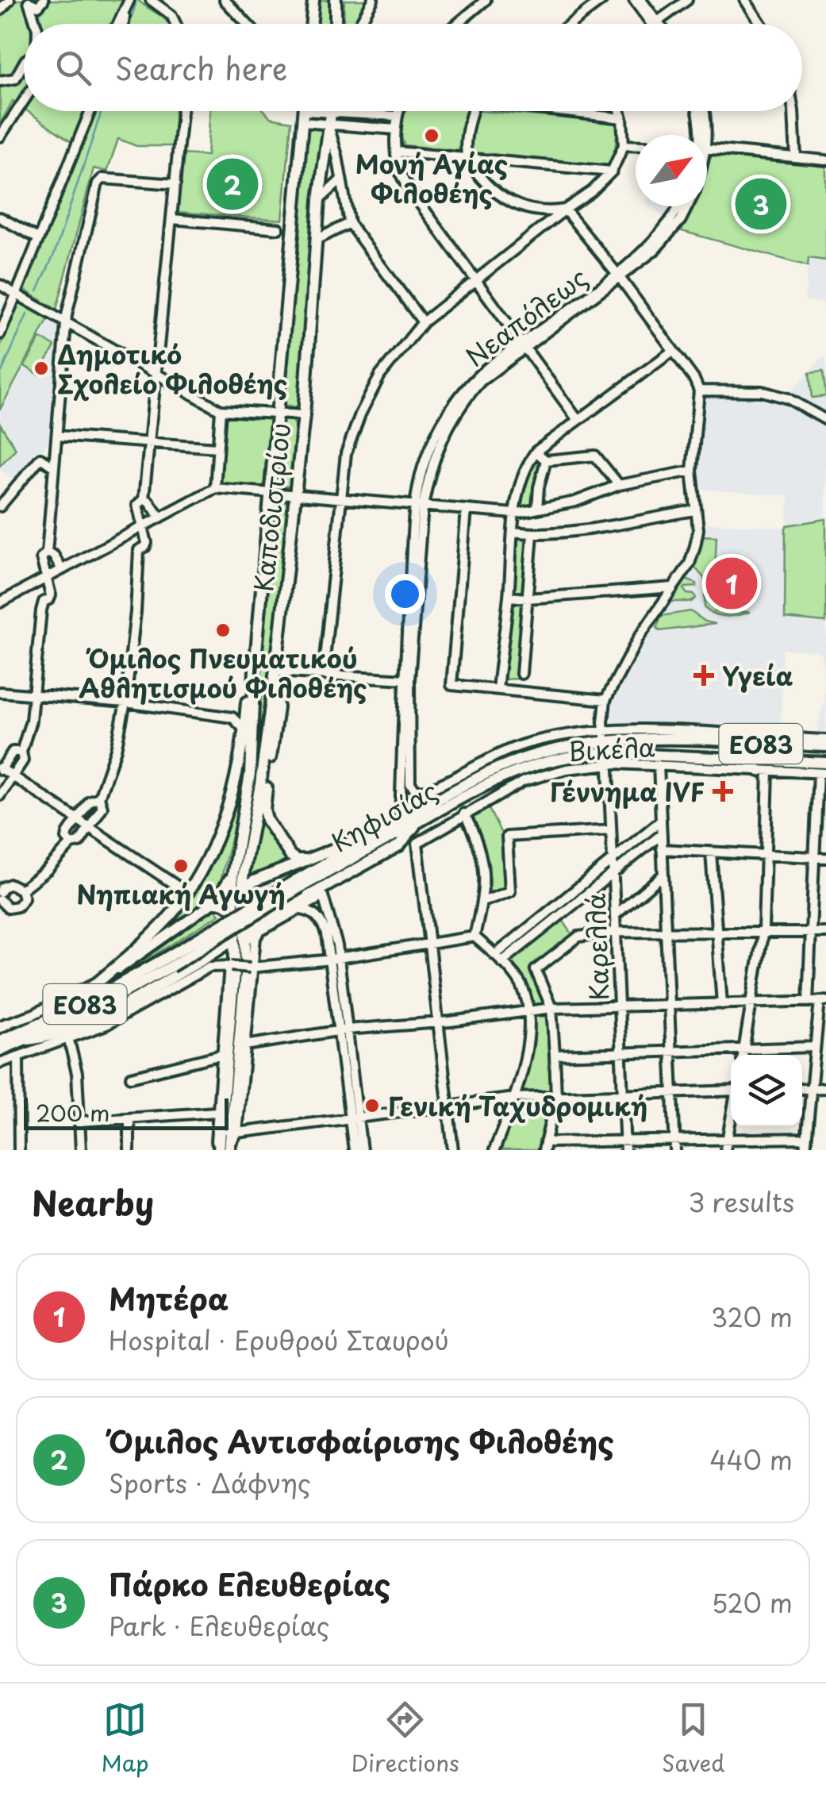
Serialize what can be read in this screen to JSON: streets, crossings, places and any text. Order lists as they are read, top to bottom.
{
  "streets": {
    "main road": ["Καποδιστρίου", "ΕΟ83", "Κηφισίας"],
    "street": ["Νεαπόλεως", "Βικέλα", "Καρελλά"]
  },
  "crossings": [
    ["Νεαπόλεως", "Κηφισίας"],
    ["Νεαπόλεως", "Καρελλά"],
    ["Βικέλα", "Κηφισίας"],
    ["Βικέλα", "Καρελλά"],
    ["Κηφισίας", "Καρελλά"]
  ],
  "places": {
    "other": [
      "Μονή Αγίας Φιλοθέης",
      "Δημοτικό Σχολείο Φιλοθέης",
      "Όμιλος Πνευματικού Αθλητισμού Φιλοθέης",
      "Νηπιακή Αγωγή",
      "Γενική Ταχυδρομική"
    ],
    "health": ["Υγεία", "Γέννημα IVF"]
  },
  "scale_bar": "200 m",
  "north": "top right",
  "page": {
    "search": "Search here",
    "pins": ["2", "3", "1"],
    "scale": "200 m",
    "heading": ["Nearby", "3 results"],
    "list": [
      {
        "mark": "1",
        "name": "Μητέρα",
        "note": "Hospital · Ερυθρού Σταυρού",
        "value": "320 m"
      },
      {
        "mark": "2",
        "name": "Όμιλος Αντισφαίρισης Φιλοθέης",
        "note": "Sports · Δάφνης",
        "value": "440 m"
      },
      {
        "mark": "3",
        "name": "Πάρκο Ελευθερίας",
        "note": "Park · Ελευθερίας",
        "value": "520 m"
      }
    ],
    "nav": ["Map", "Directions", "Saved"]
  }
}
